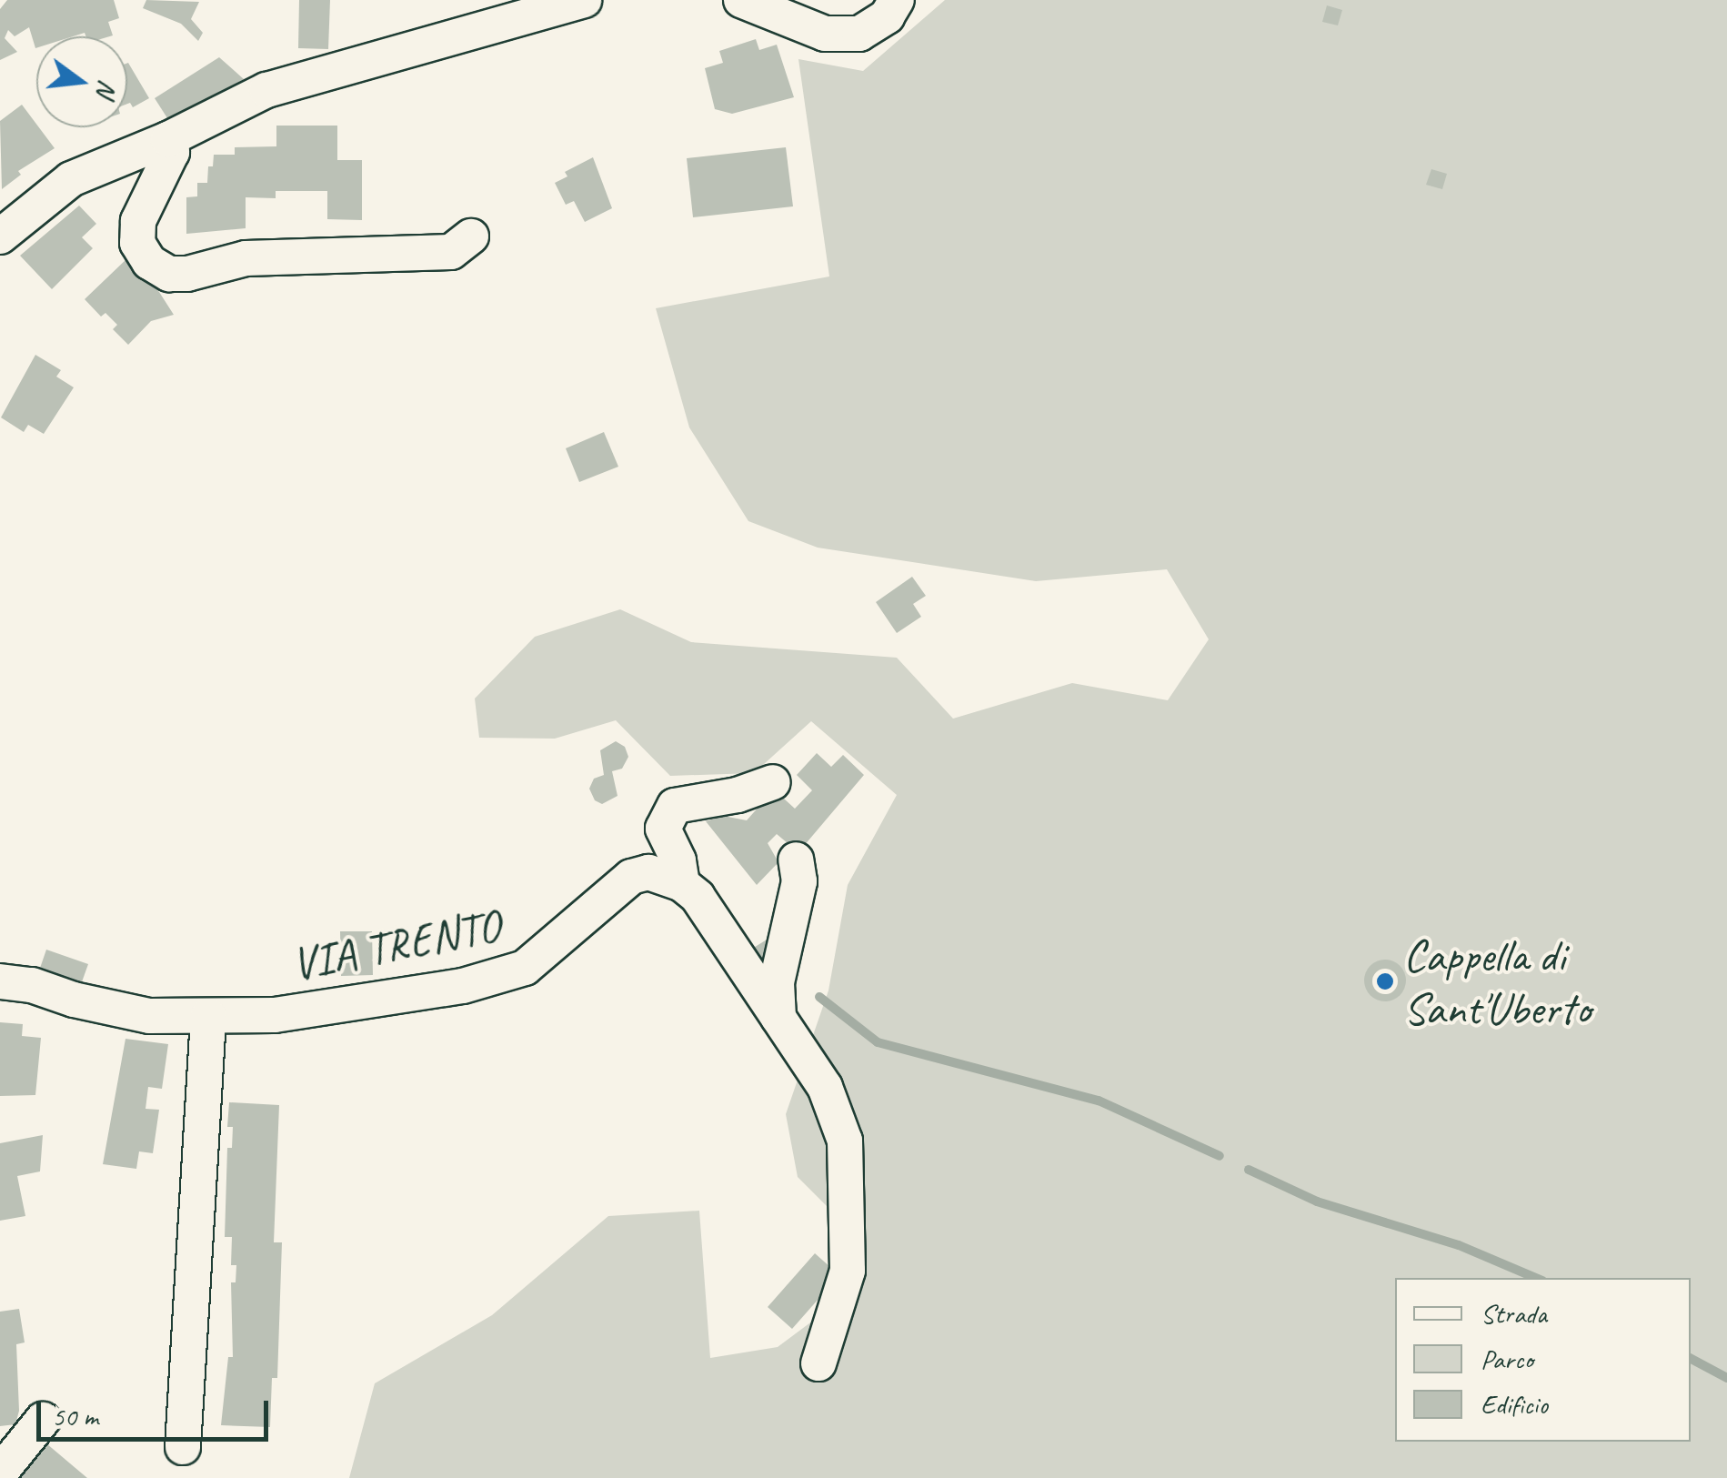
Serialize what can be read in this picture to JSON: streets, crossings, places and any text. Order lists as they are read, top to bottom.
{
  "streets": {
    "street": ["VIA TRENTO"]
  },
  "places": ["Cappella di Sant'Uberto"],
  "legend": ["Strada", "Parco", "Edificio"],
  "scale_bar": "50 m",
  "north": "right"
}
